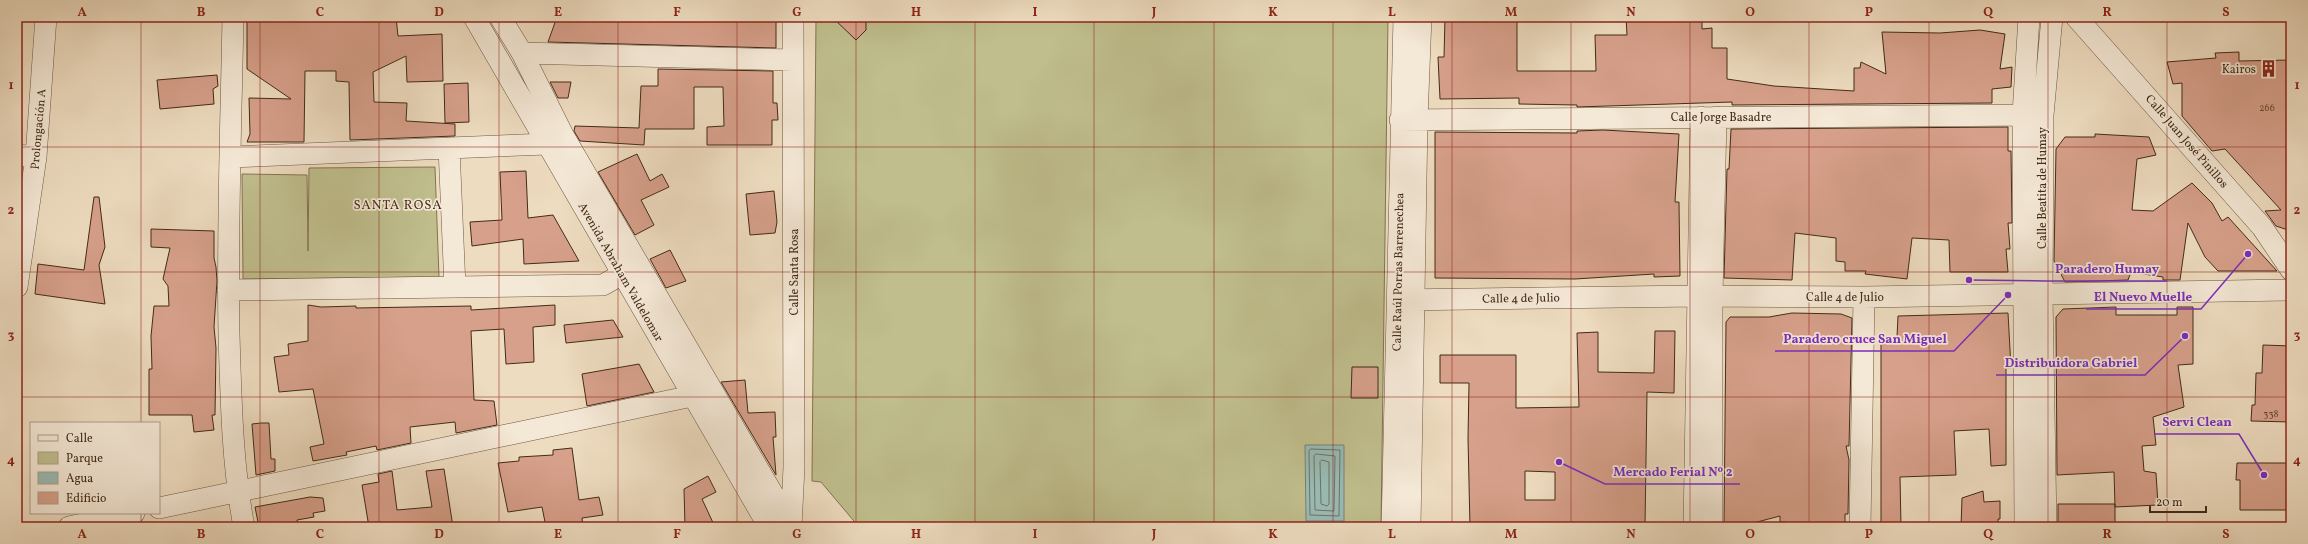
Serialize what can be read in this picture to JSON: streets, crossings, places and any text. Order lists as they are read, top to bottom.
{
  "streets": {
    "street": [
      "Calle Jorge Basadre",
      "Prolongación A",
      "Calle Juan José Pinillos",
      "Calle Beatita de Humay",
      "Avenida Abraham Valdelomar",
      "Calle Santa Rosa",
      "Calle Raúl Porras Barrenechea",
      "Calle 4 de Julio"
    ]
  },
  "crossings": [
    ["Calle Jorge Basadre", "Calle Beatita de Humay"],
    ["Calle Jorge Basadre", "Calle Raúl Porras Barrenechea"],
    ["Calle Beatita de Humay", "Calle 4 de Julio"],
    ["Avenida Abraham Valdelomar", "Calle Santa Rosa"],
    ["Calle Raúl Porras Barrenechea", "Calle 4 de Julio"]
  ],
  "districts": ["SANTA ROSA"],
  "places": {
    "building": ["Kairos"],
    "other": [
      "El Nuevo Muelle",
      "Paradero Humay",
      "Paradero cruce San Miguel",
      "Distribuidora Gabriel",
      "Mercado Ferial Nº 2",
      "Servi Clean"
    ]
  },
  "house_numbers": ["266", "338"],
  "legend": [
    "Calle",
    "Parque",
    "Agua",
    "Edificio"
  ],
  "scale_bar": "20 m",
  "grid": {
    "columns": [
      "A",
      "B",
      "C",
      "D",
      "E",
      "F",
      "G",
      "H",
      "I",
      "J",
      "K",
      "L",
      "M",
      "N",
      "O",
      "P",
      "Q",
      "R",
      "S"
    ],
    "rows": [
      "1",
      "2",
      "3",
      "4"
    ]
  }
}
